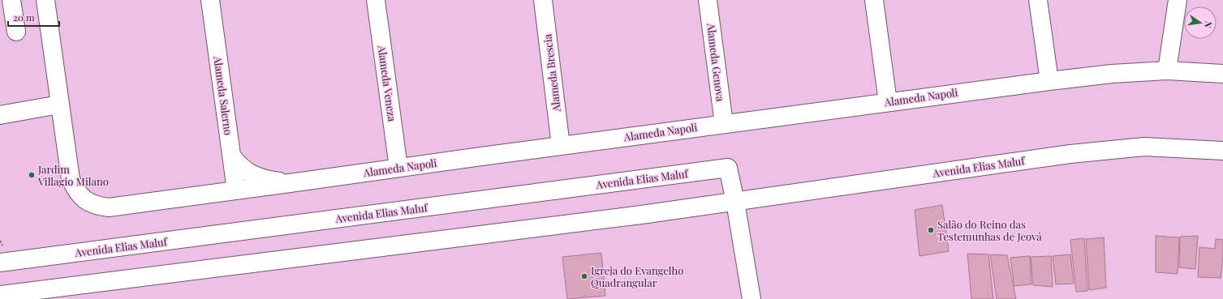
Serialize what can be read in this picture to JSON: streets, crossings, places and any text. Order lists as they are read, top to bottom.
{
  "streets": {
    "street": [
      "Alameda Genova",
      "Alameda Brescia",
      "Alameda Veneza",
      "Alameda Salerno",
      "Alameda Napoli",
      "Avenida Elias Maluf"
    ]
  },
  "crossings": [
    ["Alameda Genova", "Alameda Napoli"],
    ["Alameda Brescia", "Alameda Napoli"],
    ["Alameda Veneza", "Alameda Napoli"],
    ["Alameda Salerno", "Alameda Napoli"]
  ],
  "places": ["Jardim Villagio Milano", "Salão do Reino das Testemunhas de Jeová", "Igreja do Evangelho Quadrangular"],
  "scale_bar": "20 m",
  "north": "right"
}
